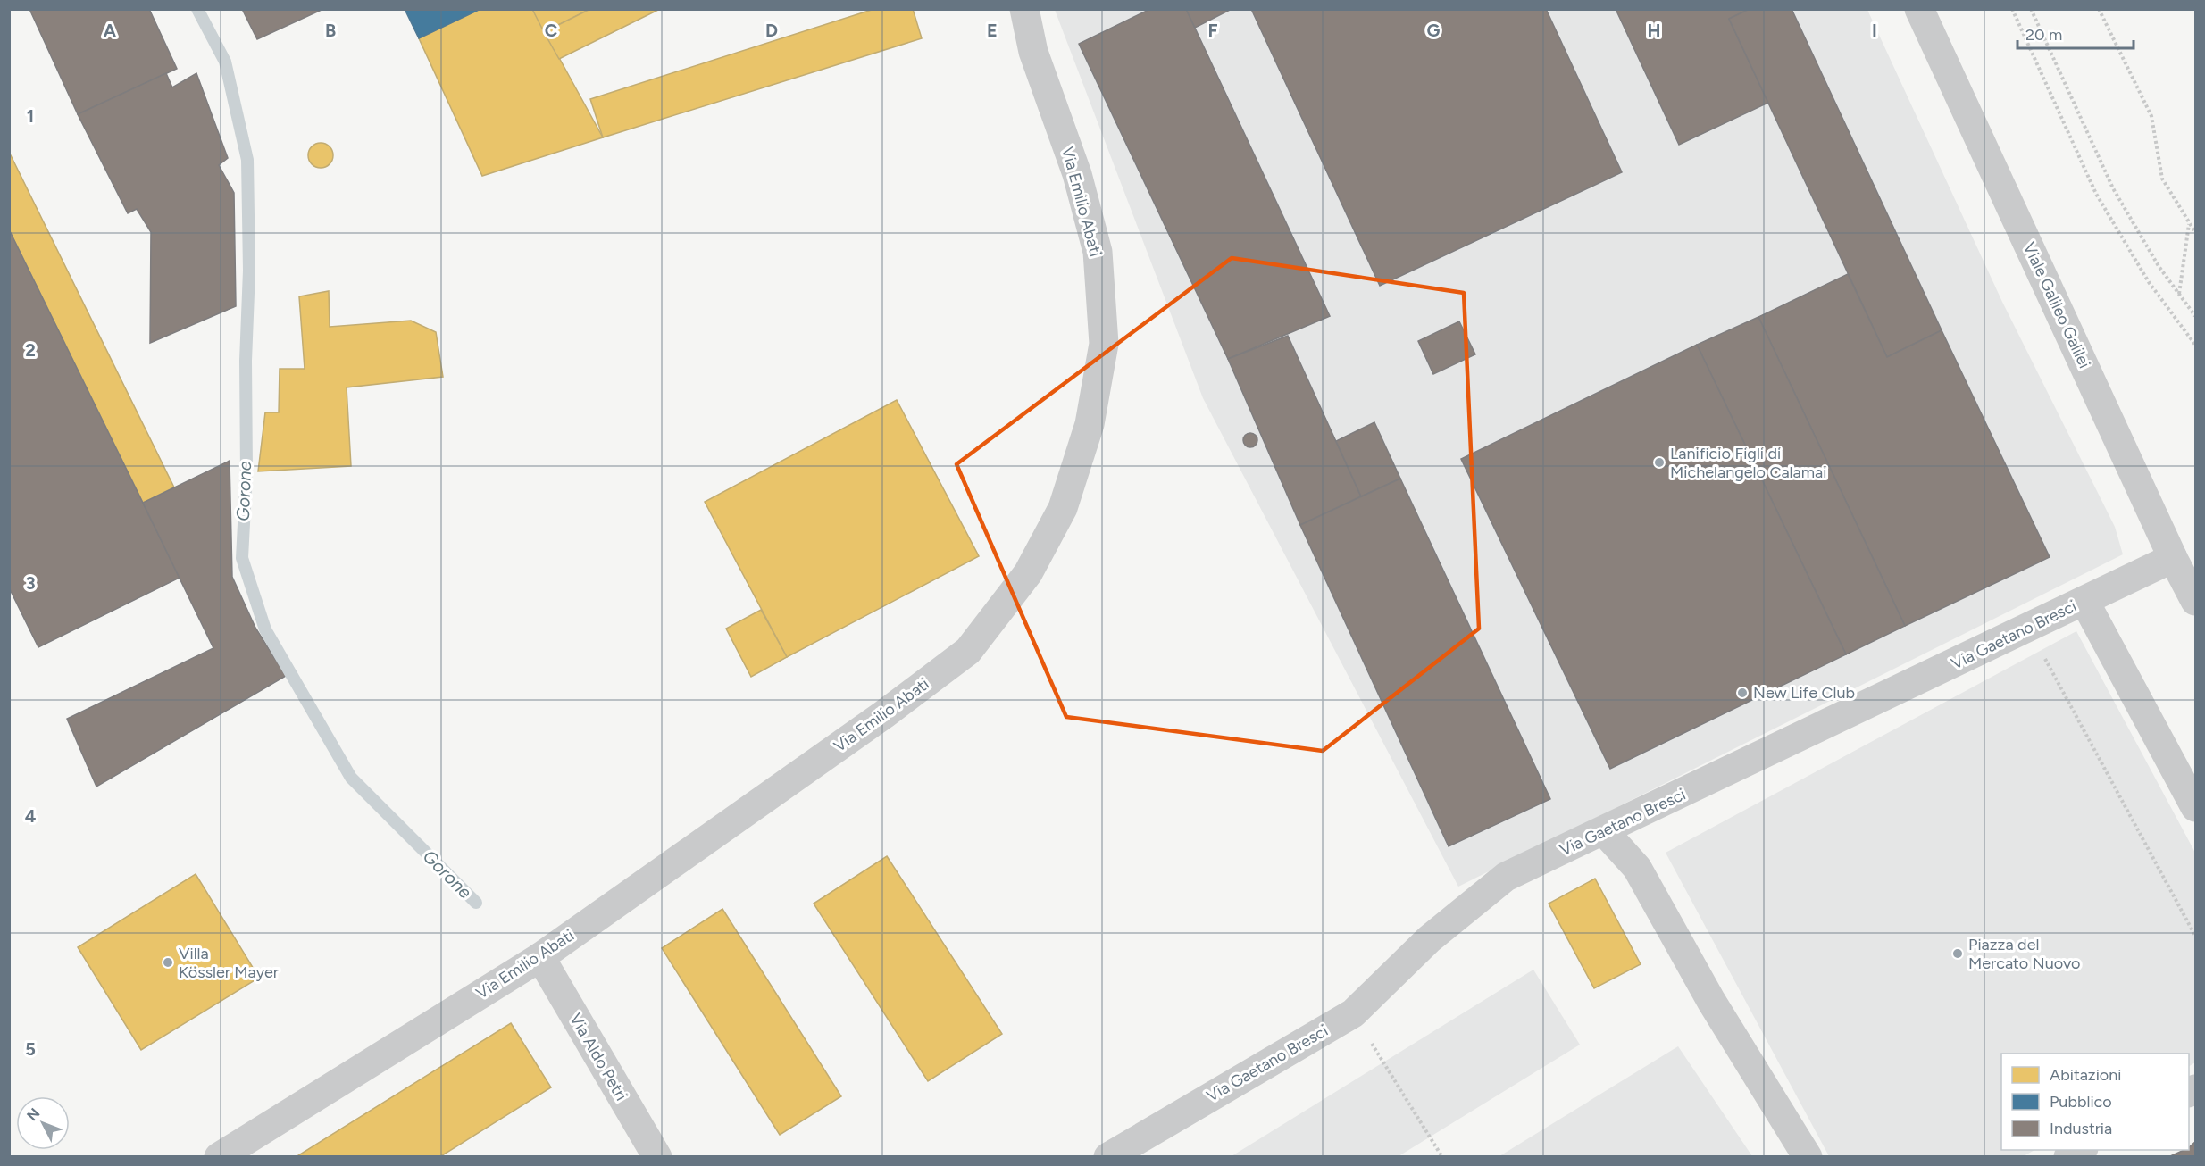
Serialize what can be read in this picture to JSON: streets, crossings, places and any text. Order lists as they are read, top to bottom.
{
  "streets": {
    "street": [
      "Via Emilio Abati",
      "Viale Galileo Galilei",
      "Via Gaetano Bresci",
      "Via Aldo Petri"
    ]
  },
  "crossings": [
    ["Via Emilio Abati", "Via Aldo Petri"],
    ["Viale Galileo Galilei", "Via Gaetano Bresci"]
  ],
  "water": ["Gorone"],
  "places": [
    "Lanificio Figli di Michelangelo Calamai",
    "New Life Club",
    "Piazza del Mercato Nuovo",
    "Villa Kössler Mayer"
  ],
  "legend": ["Abitazioni", "Pubblico", "Industria"],
  "scale_bar": "20 m",
  "north": "top left",
  "grid": {
    "columns": [
      "A",
      "B",
      "C",
      "D",
      "E",
      "F",
      "G",
      "H",
      "I"
    ],
    "rows": [
      "1",
      "2",
      "3",
      "4",
      "5"
    ]
  }
}
